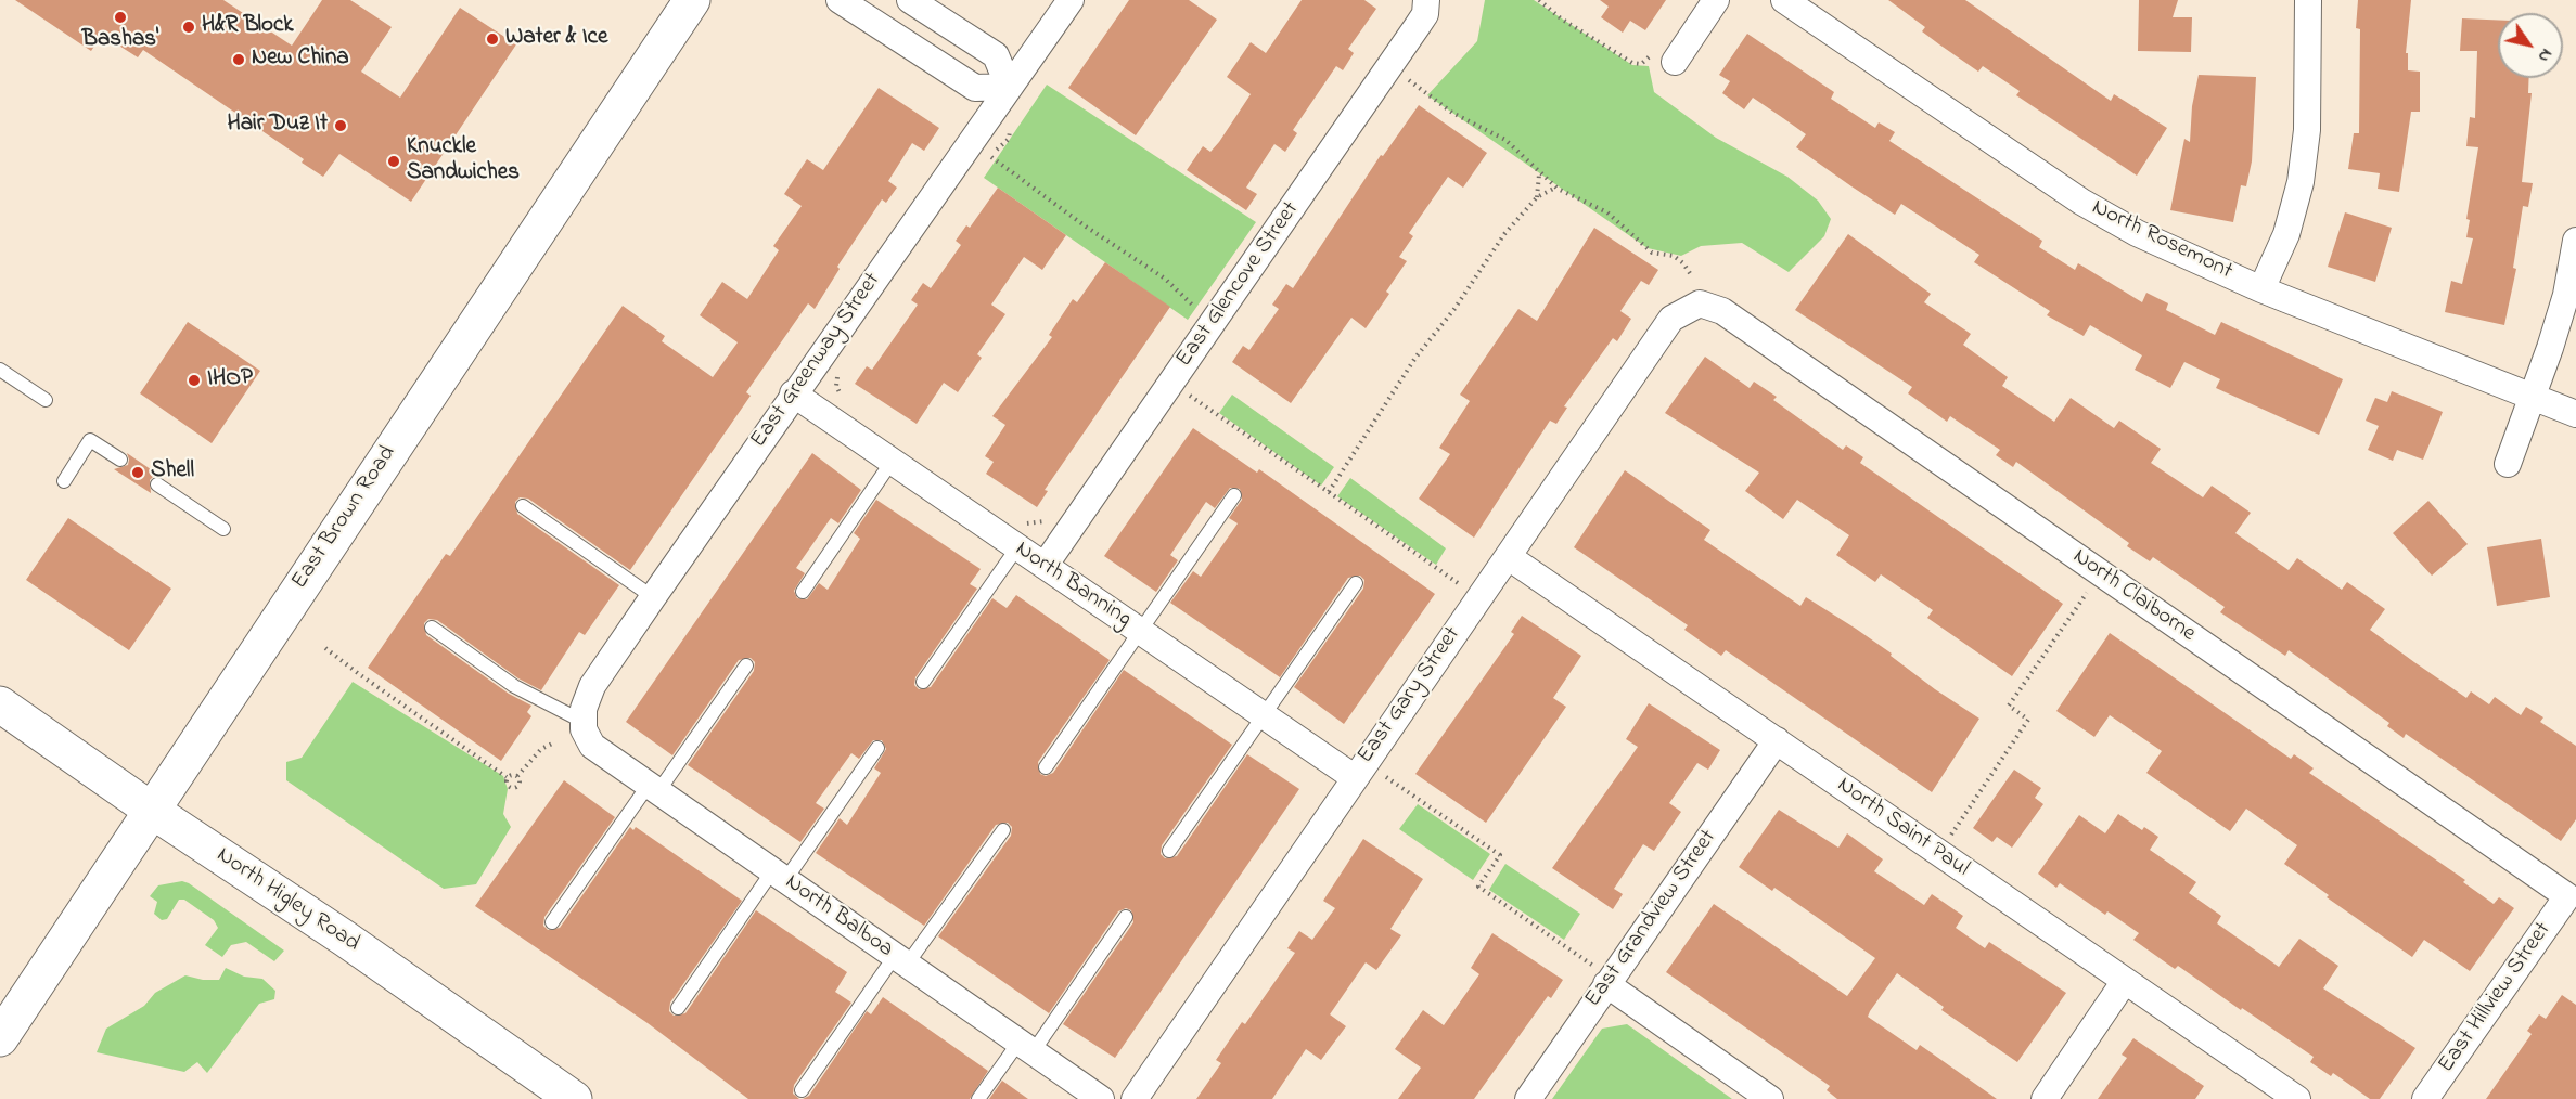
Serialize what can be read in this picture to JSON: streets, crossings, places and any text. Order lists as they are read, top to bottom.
{
  "streets": {
    "main road": ["East Brown Road", "North Higley Road"],
    "street": [
      "North Rosemont",
      "East Glencove Street",
      "East Greenway Street",
      "North Banning",
      "North Claiborne",
      "East Gary Street",
      "North Saint Paul",
      "North Balboa",
      "East Grandview Street",
      "East Hillview Street"
    ]
  },
  "crossings": [
    ["East Glencove Street", "North Banning"],
    ["East Greenway Street", "North Banning"],
    ["East Greenway Street", "North Balboa"],
    ["East Brown Road", "North Higley Road"],
    ["North Banning", "East Gary Street"],
    ["North Claiborne", "East Gary Street"],
    ["North Claiborne", "East Hillview Street"],
    ["East Gary Street", "North Saint Paul"],
    ["North Saint Paul", "East Grandview Street"]
  ],
  "places": [
    "Bashas'",
    "H&R Block",
    "Water & Ice",
    "New China",
    "Hair Duz It",
    "Knuckle Sandwiches",
    "IHOP",
    "Shell"
  ],
  "north": "bottom right"
}
